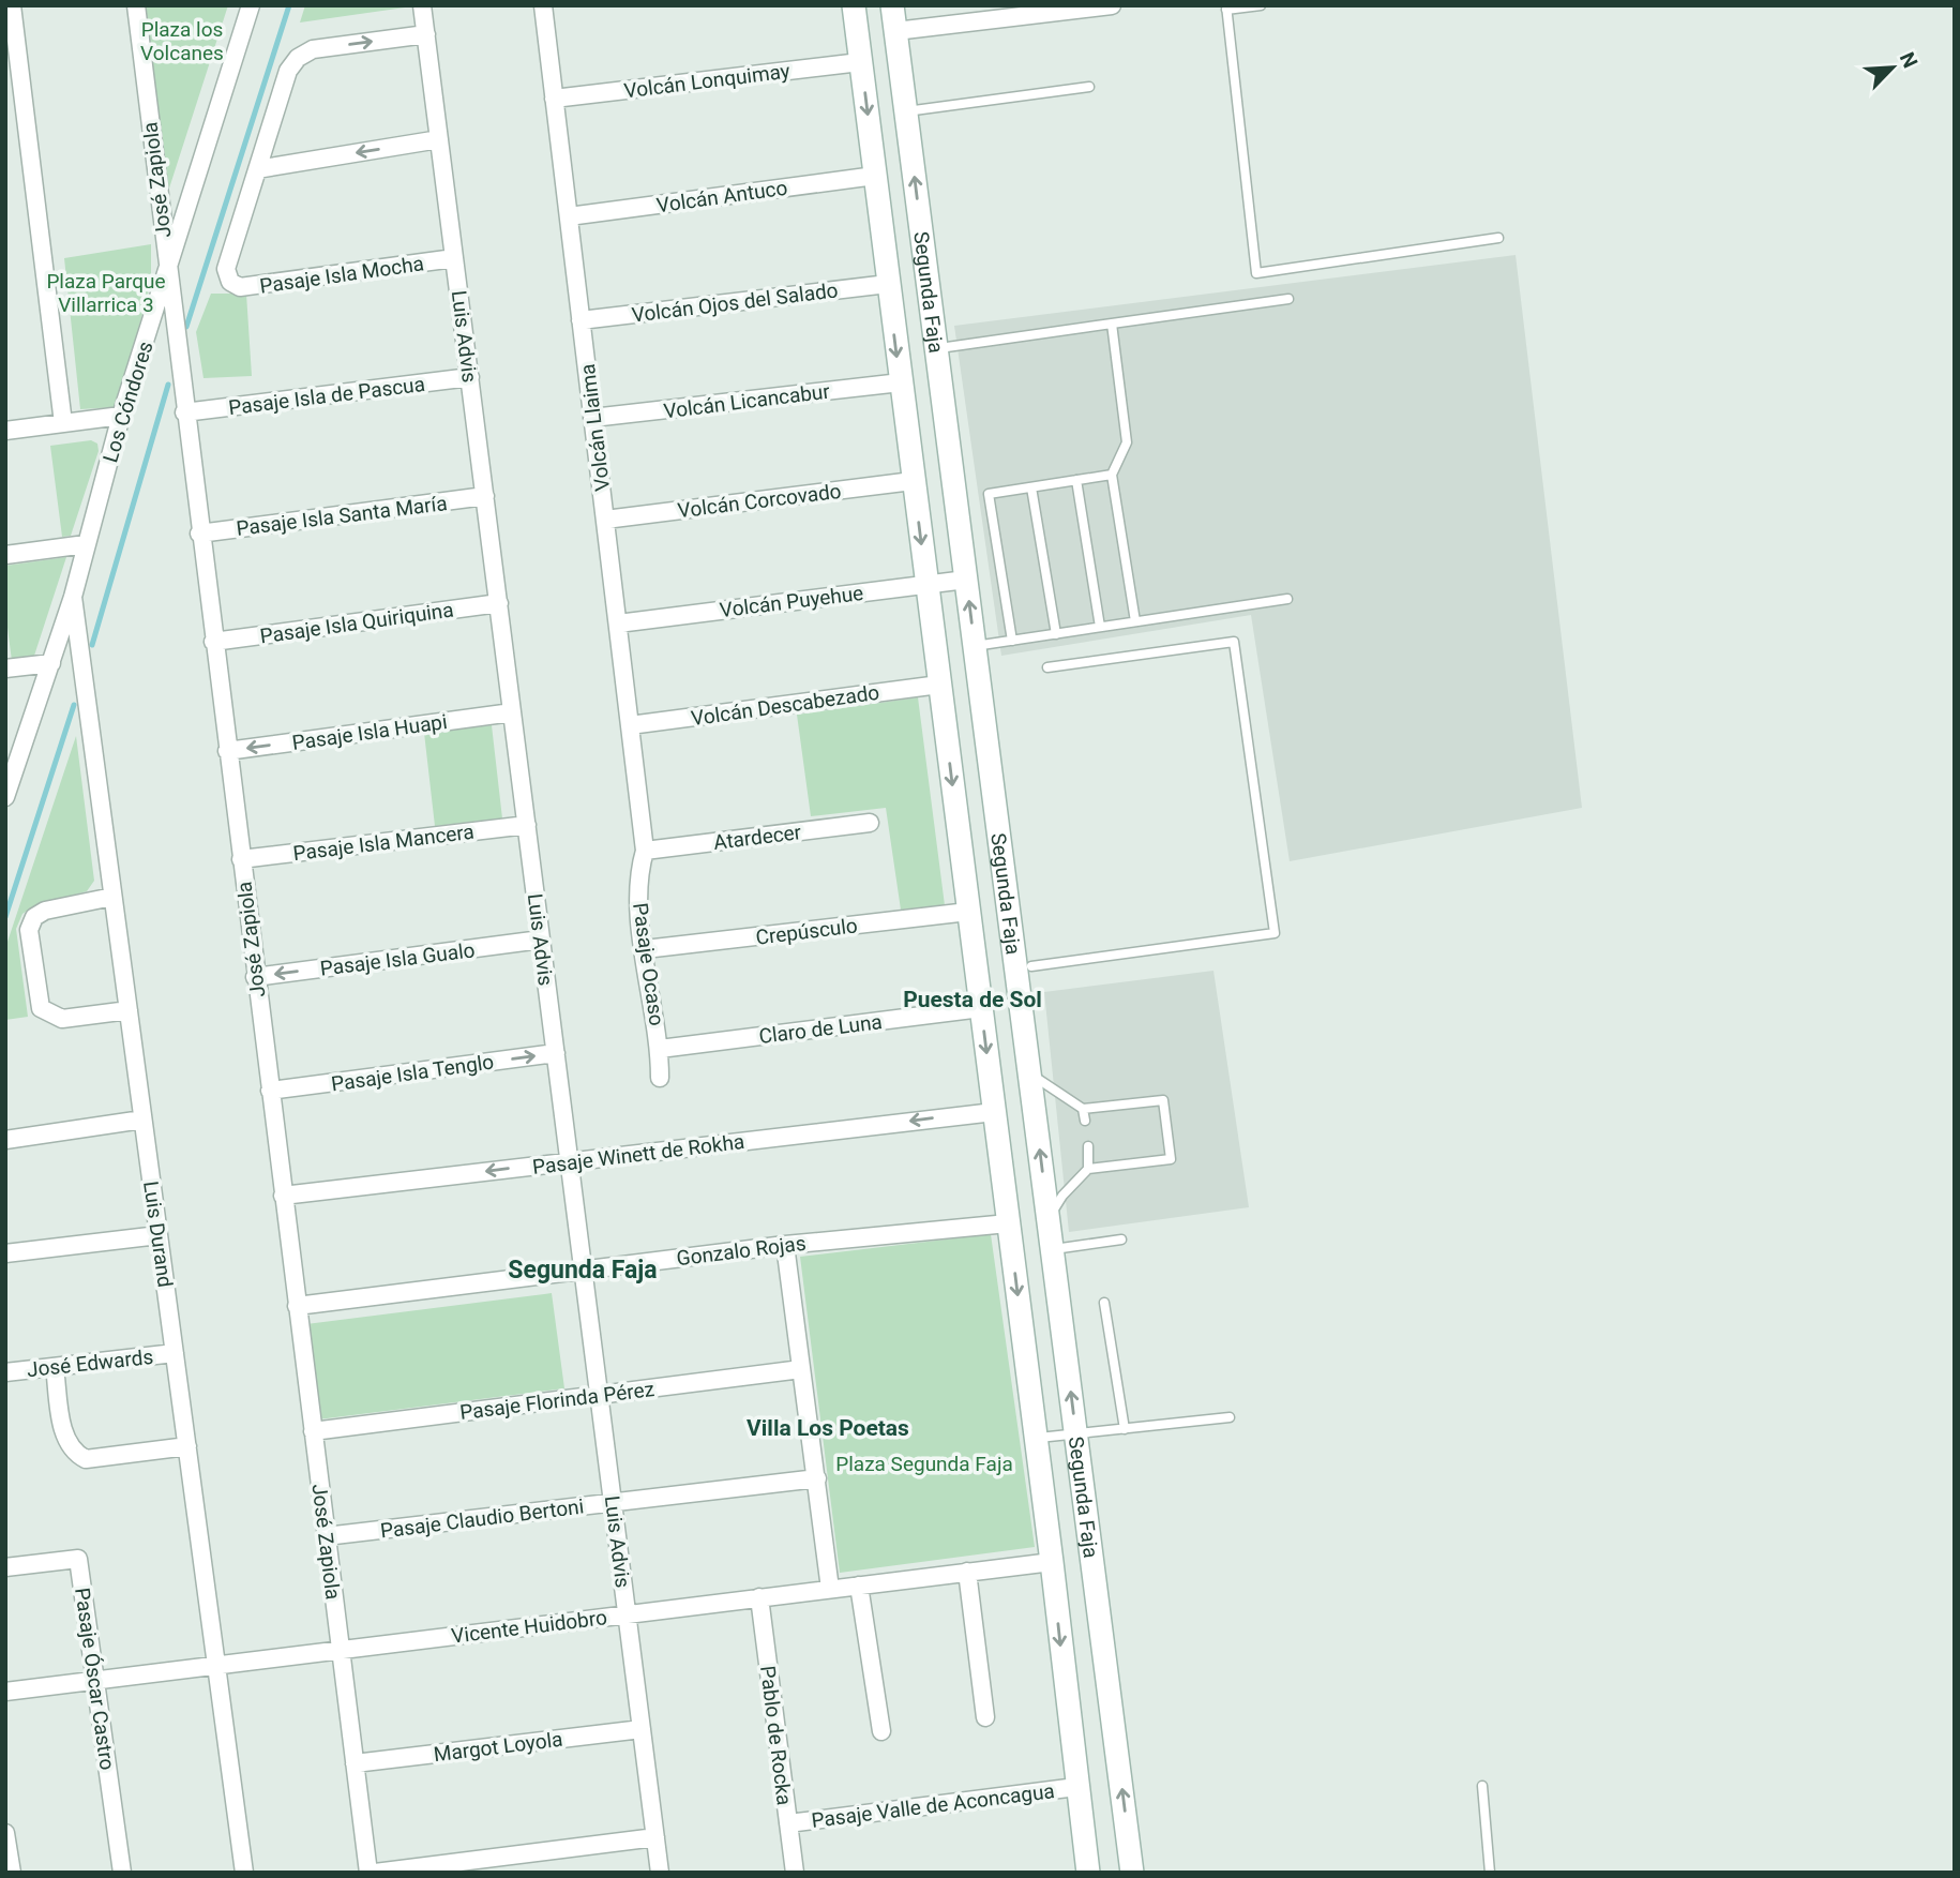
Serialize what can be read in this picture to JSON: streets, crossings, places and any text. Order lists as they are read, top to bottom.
{
  "streets": {
    "main road": ["Segunda Faja"],
    "street": [
      "Volcán Lonquimay",
      "José Zapiola",
      "Volcán Antuco",
      "Pasaje Isla Mocha",
      "Volcán Ojos del Salado",
      "Luis Advis",
      "Pasaje Isla de Pascua",
      "Volcán Licancabur",
      "Los Cóndores",
      "Volcán Llaima",
      "Volcán Corcovado",
      "Pasaje Isla Santa María",
      "Volcán Puyehue",
      "Pasaje Isla Quiriquina",
      "Volcán Descabezado",
      "Pasaje Isla Huapi",
      "Atardecer",
      "Pasaje Isla Mancera",
      "Crepúsculo",
      "Pasaje Isla Gualo",
      "Pasaje Ocaso",
      "Claro de Luna",
      "Pasaje Isla Tenglo",
      "Pasaje Winett de Rokha",
      "Luis Durand",
      "Gonzalo Rojas",
      "José Edwards",
      "Pasaje Florinda Pérez",
      "Pasaje Claudio Bertoni",
      "Vicente Huidobro",
      "Pasaje Óscar Castro",
      "Pablo de Rocka",
      "Margot Loyola",
      "Pasaje Valle de Aconcagua"
    ]
  },
  "crossings": [
    ["Volcán Lonquimay", "Segunda Faja"],
    ["Volcán Lonquimay", "Volcán Llaima"],
    ["José Zapiola", "Pasaje Isla de Pascua"],
    ["José Zapiola", "Los Cóndores"],
    ["José Zapiola", "Pasaje Isla Santa María"],
    ["José Zapiola", "Pasaje Isla Quiriquina"],
    ["José Zapiola", "Pasaje Isla Huapi"],
    ["José Zapiola", "Pasaje Isla Mancera"],
    ["José Zapiola", "Pasaje Isla Gualo"],
    ["José Zapiola", "Pasaje Isla Tenglo"],
    ["José Zapiola", "Pasaje Winett de Rokha"],
    ["José Zapiola", "Gonzalo Rojas"],
    ["José Zapiola", "Pasaje Florinda Pérez"],
    ["José Zapiola", "Pasaje Claudio Bertoni"],
    ["José Zapiola", "Vicente Huidobro"],
    ["José Zapiola", "Margot Loyola"],
    ["Volcán Antuco", "Segunda Faja"],
    ["Volcán Antuco", "Volcán Llaima"],
    ["Pasaje Isla Mocha", "Luis Advis"],
    ["Segunda Faja", "Volcán Ojos del Salado"],
    ["Segunda Faja", "Volcán Licancabur"],
    ["Segunda Faja", "Volcán Corcovado"],
    ["Segunda Faja", "Volcán Puyehue"],
    ["Segunda Faja", "Volcán Descabezado"],
    ["Segunda Faja", "Crepúsculo"],
    ["Segunda Faja", "Claro de Luna"],
    ["Segunda Faja", "Pasaje Winett de Rokha"],
    ["Segunda Faja", "Gonzalo Rojas"],
    ["Segunda Faja", "Vicente Huidobro"],
    ["Segunda Faja", "Pasaje Valle de Aconcagua"],
    ["Volcán Ojos del Salado", "Volcán Llaima"],
    ["Luis Advis", "Pasaje Isla de Pascua"],
    ["Luis Advis", "Pasaje Isla Santa María"],
    ["Luis Advis", "Pasaje Isla Quiriquina"],
    ["Luis Advis", "Pasaje Isla Huapi"],
    ["Luis Advis", "Pasaje Isla Mancera"],
    ["Luis Advis", "Pasaje Isla Gualo"],
    ["Luis Advis", "Pasaje Isla Tenglo"],
    ["Luis Advis", "Pasaje Winett de Rokha"],
    ["Luis Advis", "Gonzalo Rojas"],
    ["Luis Advis", "Pasaje Florinda Pérez"],
    ["Luis Advis", "Pasaje Claudio Bertoni"],
    ["Luis Advis", "Vicente Huidobro"],
    ["Luis Advis", "Margot Loyola"],
    ["Volcán Licancabur", "Volcán Llaima"],
    ["Los Cóndores", "Luis Durand"],
    ["Volcán Llaima", "Volcán Corcovado"],
    ["Volcán Llaima", "Volcán Puyehue"],
    ["Volcán Llaima", "Volcán Descabezado"],
    ["Volcán Llaima", "Atardecer"],
    ["Volcán Llaima", "Pasaje Ocaso"],
    ["Atardecer", "Pasaje Ocaso"],
    ["Crepúsculo", "Pasaje Ocaso"],
    ["Pasaje Ocaso", "Claro de Luna"],
    ["Luis Durand", "José Edwards"],
    ["Luis Durand", "Vicente Huidobro"],
    ["Vicente Huidobro", "Pasaje Óscar Castro"],
    ["Vicente Huidobro", "Pablo de Rocka"],
    ["Pablo de Rocka", "Pasaje Valle de Aconcagua"]
  ],
  "one_way": [
    "Pasaje Isla Huapi",
    "Pasaje Isla Gualo",
    "Pasaje Isla Tenglo",
    "Pasaje Winett de Rokha"
  ],
  "districts": ["Puesta de Sol", "Segunda Faja", "Villa Los Poetas"],
  "parks": ["Plaza los Volcanes", "Plaza Parque Villarrica 3", "Plaza Segunda Faja"],
  "north": "top right"
}
